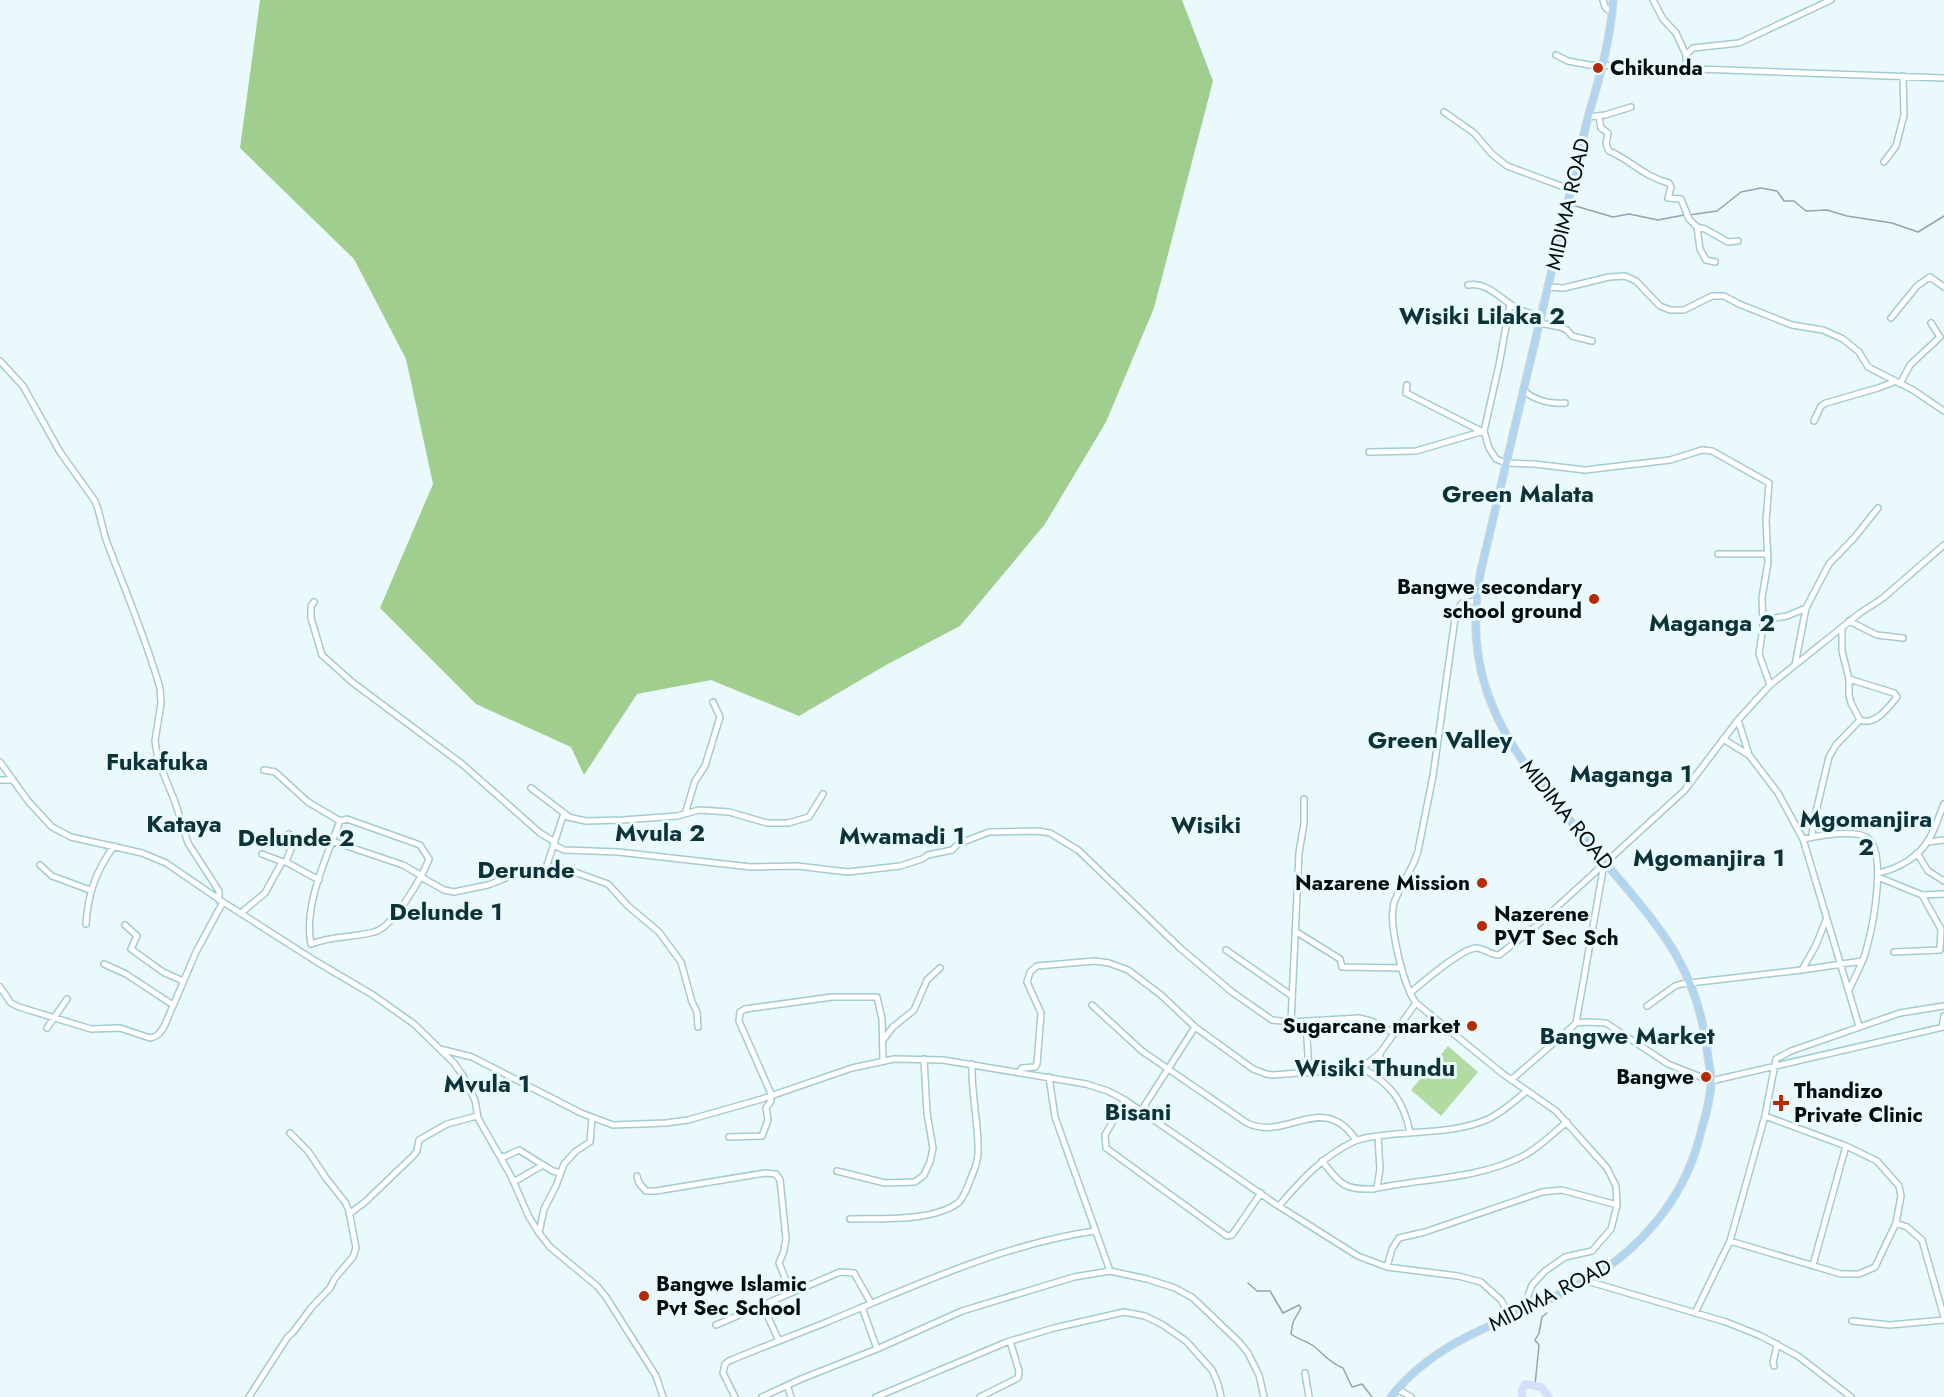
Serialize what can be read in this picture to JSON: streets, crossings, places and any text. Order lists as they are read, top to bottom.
{
  "streets": {
    "main road": ["MIDIMA ROAD"]
  },
  "districts": [
    "Wisiki Lilaka 2",
    "Green Malata",
    "Maganga 2",
    "Green Valley",
    "Fukafuka",
    "Maganga 1",
    "Mgomanjira 2",
    "Kataya",
    "Wisiki",
    "Mvula 2",
    "Mwamadi 1",
    "Delunde 2",
    "Mgomanjira 1",
    "Derunde",
    "Delunde 1",
    "Bangwe Market",
    "Wisiki Thundu",
    "Mvula 1",
    "Bisani"
  ],
  "places": {
    "other": [
      "Chikunda",
      "Bangwe secondary school ground",
      "Nazarene Mission",
      "Nazerene PVT Sec Sch",
      "Sugarcane market",
      "Bangwe",
      "Bangwe Islamic Pvt Sec School"
    ],
    "health": ["Thandizo Private Clinic"]
  }
}
